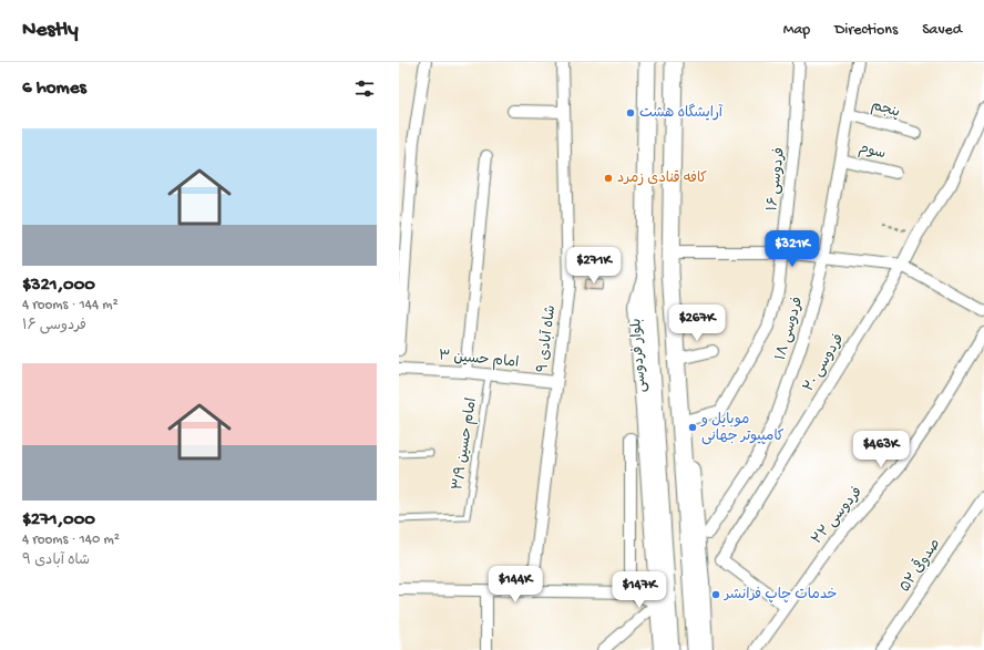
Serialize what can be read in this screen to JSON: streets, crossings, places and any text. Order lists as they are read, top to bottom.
{
  "streets": {
    "main road": ["بلوار فردوسی"],
    "street": [
      "پنجم",
      "سوم",
      "فردوسی ۱۶",
      "فردوسی ۱۸",
      "شاه آبادی ۹",
      "امام حسین ۳",
      "فردوسی ۲۰",
      "فردوسی ۲۲",
      "صدوقی ۵۲"
    ],
    "lane": ["امام حسین ۳/۹"]
  },
  "crossings": [
    ["پنجم", "فردوسی ۱۸"],
    ["سوم", "فردوسی ۱۸"],
    ["شاه آبادی ۹", "امام حسین ۳"],
    ["امام حسین ۳", "امام حسین ۳/۹"],
    ["فردوسی ۲۰", "فردوسی ۲۲"]
  ],
  "places": [
    "آرایشگاه هشت",
    "کافه قنادی زمرد",
    "موبایل و کامپیوتر جهانی",
    "خدمات چاپ فرانشر"
  ],
  "page": {
    "header": "Nestly",
    "nav": ["Map", "Directions", "Saved"],
    "heading": "6 homes",
    "list": [
      {
        "name": "$321,000",
        "note": "4 rooms · 144 m² · فردوسی ۱۶"
      },
      {
        "name": "$271,000",
        "note": "4 rooms · 140 m² · شاه آبادی ۹"
      }
    ],
    "price": [
      "$321K",
      "$271K",
      "$267K",
      "$463K",
      "$144K",
      "$147K"
    ]
  }
}
